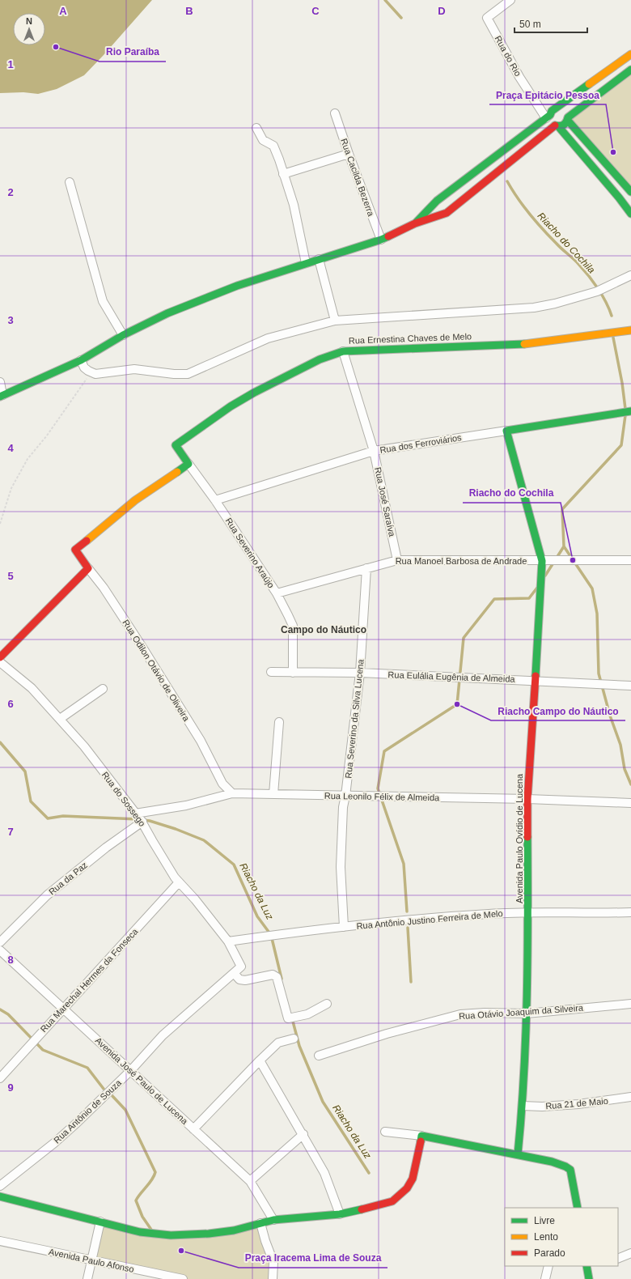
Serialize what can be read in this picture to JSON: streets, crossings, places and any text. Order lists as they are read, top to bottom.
{
  "streets": {
    "street": [
      "Rua do Rio",
      "Rua Cacilda Bezerra",
      "Rua Ernestina Chaves de Melo",
      "Rua dos Ferroviários",
      "Rua José Saraíva",
      "Rua Severino Araújo",
      "Rua Manoel Barbosa de Andrade",
      "Rua Odilon Otávio de Oliveira",
      "Rua Eulália Eugênia de Almeida",
      "Rua Severino da Silva Lucena",
      "Rua Leonilo Félix de Almeida",
      "Rua do Sossego",
      "Avenida Paulo Ovídio de Lucena",
      "Rua da Paz",
      "Rua Antônio Justino Ferreira de Melo",
      "Rua Marechal Hermes da Fonseca",
      "Rua Otávio Joaquim da Silveira",
      "Avenida José Paulo de Lucena",
      "Rua 21 de Maio",
      "Rua Antônio de Souza",
      "Avenida Paulo Afonso"
    ]
  },
  "crossings": [
    ["Rua Ernestina Chaves de Melo", "Rua José Saraíva"],
    ["Rua Ernestina Chaves de Melo", "Rua Severino Araújo"],
    ["Rua dos Ferroviários", "Rua José Saraíva"],
    ["Rua dos Ferroviários", "Rua Severino Araújo"],
    ["Rua dos Ferroviários", "Avenida Paulo Ovídio de Lucena"],
    ["Rua José Saraíva", "Rua Manoel Barbosa de Andrade"],
    ["Rua Severino Araújo", "Rua Manoel Barbosa de Andrade"],
    ["Rua Severino Araújo", "Rua Odilon Otávio de Oliveira"],
    ["Rua Severino Araújo", "Rua Eulália Eugênia de Almeida"],
    ["Rua Manoel Barbosa de Andrade", "Rua Severino da Silva Lucena"],
    ["Rua Manoel Barbosa de Andrade", "Avenida Paulo Ovídio de Lucena"],
    ["Rua Odilon Otávio de Oliveira", "Rua Leonilo Félix de Almeida"],
    ["Rua Eulália Eugênia de Almeida", "Rua Severino da Silva Lucena"],
    ["Rua Eulália Eugênia de Almeida", "Avenida Paulo Ovídio de Lucena"],
    ["Rua Severino da Silva Lucena", "Rua Leonilo Félix de Almeida"],
    ["Rua Severino da Silva Lucena", "Rua Antônio Justino Ferreira de Melo"],
    ["Rua Leonilo Félix de Almeida", "Rua do Sossego"],
    ["Rua Leonilo Félix de Almeida", "Avenida Paulo Ovídio de Lucena"],
    ["Rua do Sossego", "Rua da Paz"],
    ["Rua do Sossego", "Rua Antônio Justino Ferreira de Melo"],
    ["Rua do Sossego", "Rua Marechal Hermes da Fonseca"],
    ["Rua do Sossego", "Rua Antônio de Souza"],
    ["Avenida Paulo Ovídio de Lucena", "Rua Antônio Justino Ferreira de Melo"],
    ["Avenida Paulo Ovídio de Lucena", "Rua Otávio Joaquim da Silveira"],
    ["Avenida Paulo Ovídio de Lucena", "Rua 21 de Maio"],
    ["Rua Marechal Hermes da Fonseca", "Avenida José Paulo de Lucena"],
    ["Avenida José Paulo de Lucena", "Rua Antônio de Souza"]
  ],
  "districts": ["Campo do Náutico"],
  "water": ["Riacho do Cochila", "Riacho da Luz"],
  "places": [
    "Rio Paraíba",
    "Praça Epitácio Pessoa",
    "Riacho do Cochila",
    "Riacho Campo do Náutico",
    "Praça Iracema Lima de Souza"
  ],
  "legend": ["Livre", "Lento", "Parado"],
  "scale_bar": "50 m",
  "north": "top",
  "grid": {
    "columns": [
      "A",
      "B",
      "C",
      "D"
    ],
    "rows": [
      "1",
      "2",
      "3",
      "4",
      "5",
      "6",
      "7",
      "8",
      "9"
    ]
  }
}
